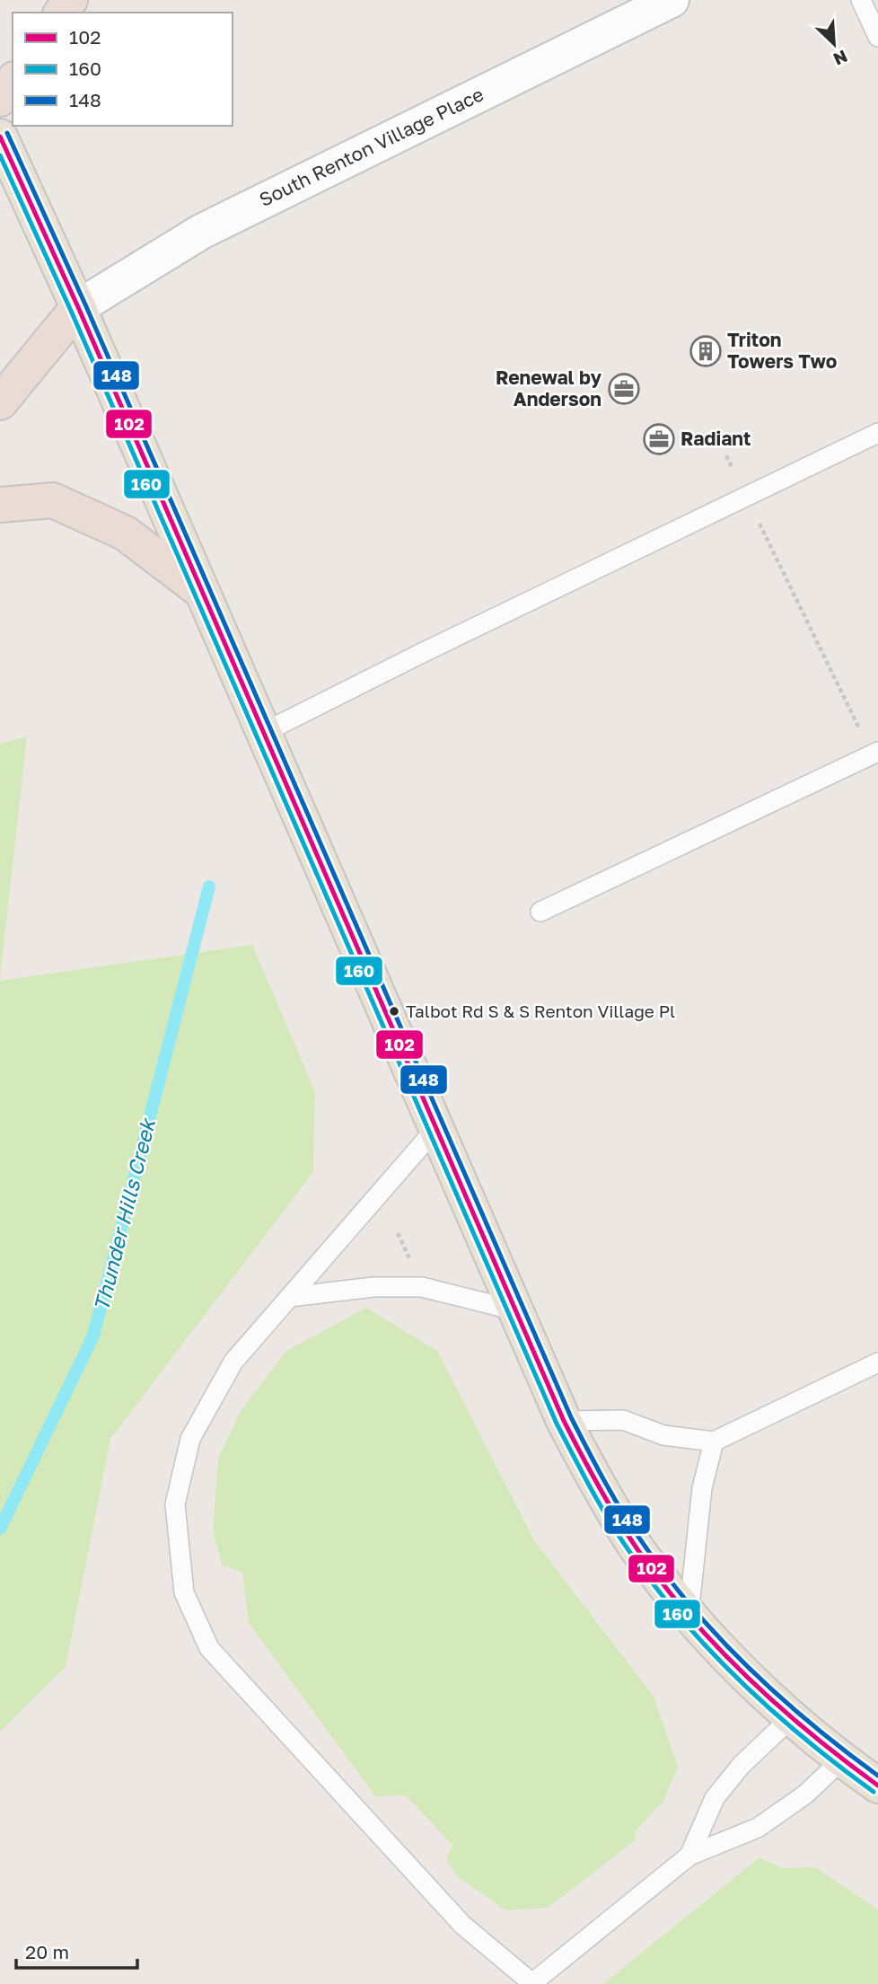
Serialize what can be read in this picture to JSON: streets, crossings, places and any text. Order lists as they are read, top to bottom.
{
  "streets": {
    "street": ["South Renton Village Place"]
  },
  "water": ["Thunder Hills Creek"],
  "places": {
    "building": ["Triton Towers Two"],
    "office": ["Renewal by Anderson", "Radiant"],
    "other": ["Talbot Rd S & S Renton Village Pl"]
  },
  "lines": ["transit line 148", "transit line 102", "transit line 160"],
  "legend": ["102", "160", "148"],
  "scale_bar": "20 m",
  "north": "bottom right"
}
